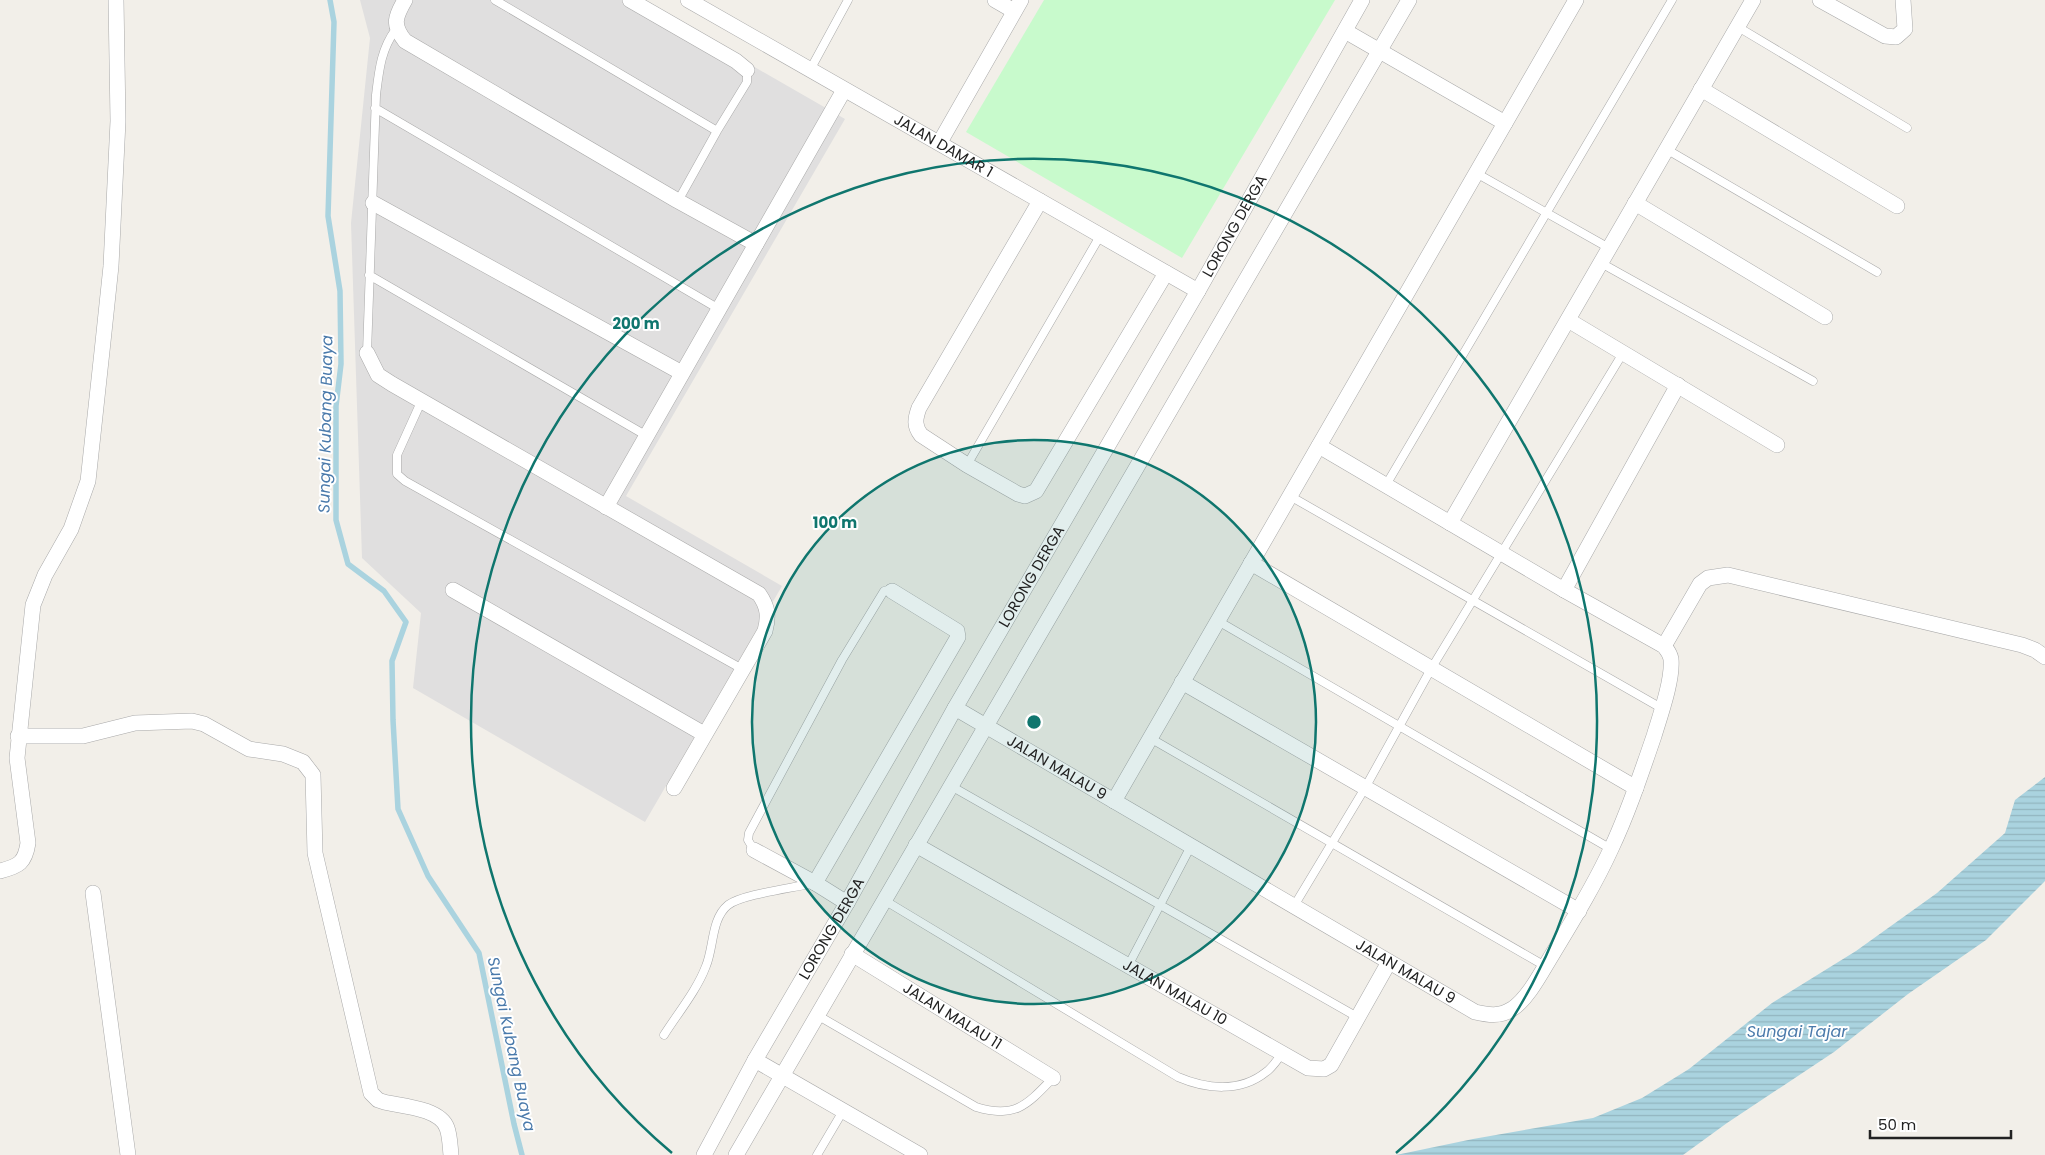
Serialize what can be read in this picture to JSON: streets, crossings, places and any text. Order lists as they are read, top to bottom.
{
  "streets": {
    "street": [
      "JALAN DAMAR 1",
      "LORONG DERGA",
      "JALAN MALAU 9",
      "JALAN MALAU 10",
      "JALAN MALAU 11"
    ]
  },
  "crossings": [
    ["JALAN DAMAR 1", "LORONG DERGA"],
    ["LORONG DERGA", "JALAN MALAU 9"],
    ["JALAN MALAU 9", "JALAN MALAU 10"]
  ],
  "water": ["Sungai Kubang Buaya", "Sungai Tajar"],
  "scale_bar": "50 m",
  "rings": ["200 m", "100 m"]
}
